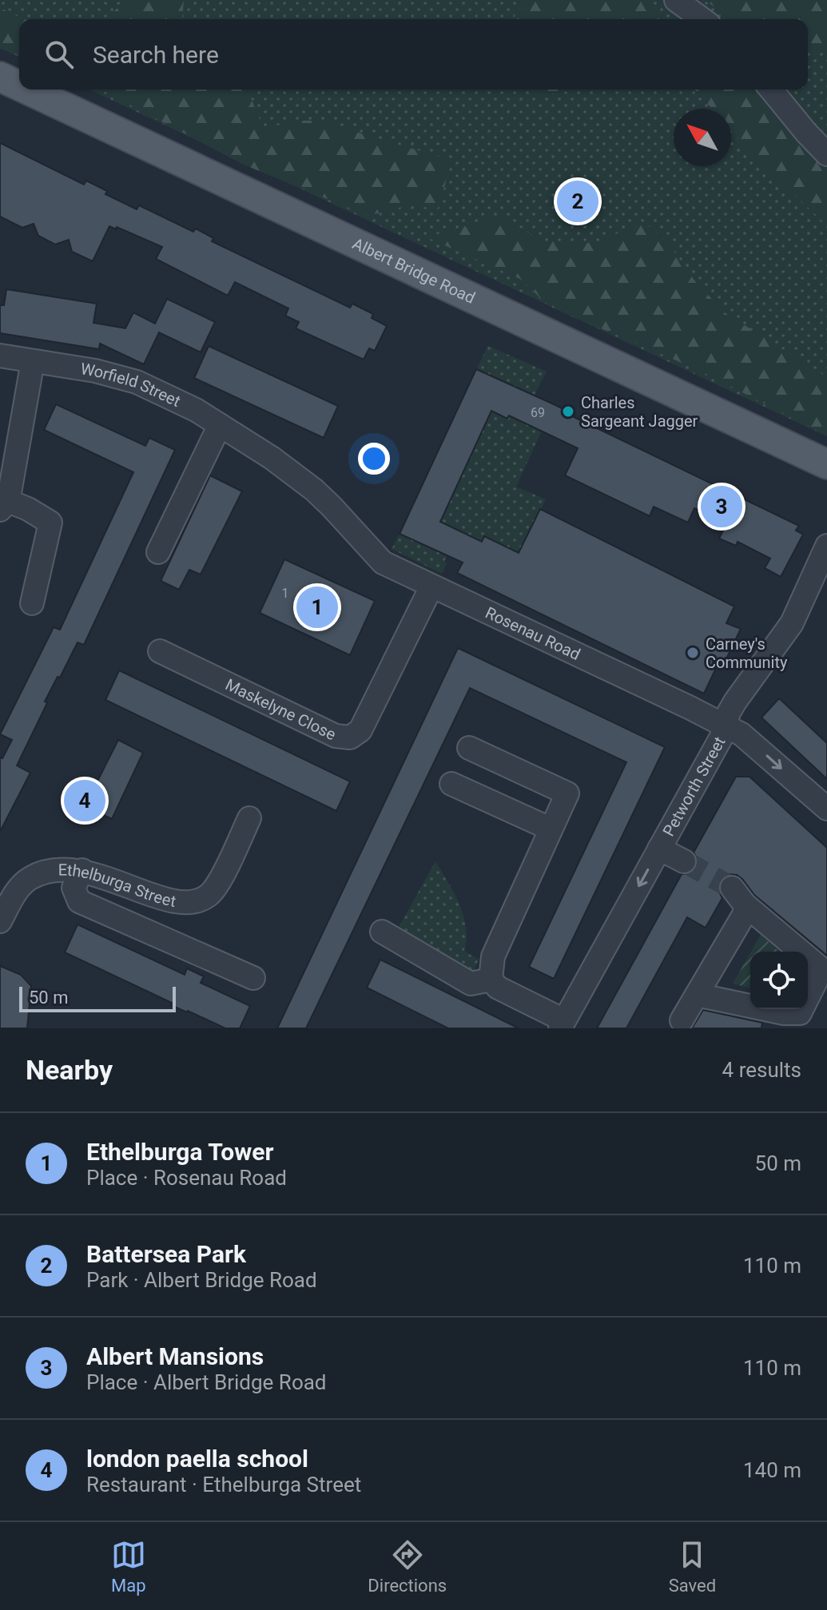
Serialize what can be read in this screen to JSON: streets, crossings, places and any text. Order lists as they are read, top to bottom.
{
  "streets": {
    "main road": ["Albert Bridge Road"],
    "street": [
      "Worfield Street",
      "Rosenau Road",
      "Maskelyne Close",
      "Petworth Street",
      "Ethelburga Street"
    ]
  },
  "crossings": [
    ["Worfield Street", "Rosenau Road"],
    ["Rosenau Road", "Maskelyne Close"],
    ["Rosenau Road", "Petworth Street"]
  ],
  "places": ["Charles Sargeant Jagger", "Carney's Community"],
  "house_numbers": ["69", "1"],
  "scale_bar": "50 m",
  "north": "top left",
  "page": {
    "search": "Search here",
    "pins": [
      "2",
      "3",
      "1",
      "4"
    ],
    "scale": "50 m",
    "heading": ["Nearby", "4 results"],
    "list": [
      {
        "mark": "1",
        "name": "Ethelburga Tower",
        "note": "Place · Rosenau Road",
        "value": "50 m"
      },
      {
        "mark": "2",
        "name": "Battersea Park",
        "note": "Park · Albert Bridge Road",
        "value": "110 m"
      },
      {
        "mark": "3",
        "name": "Albert Mansions",
        "note": "Place · Albert Bridge Road",
        "value": "110 m"
      },
      {
        "mark": "4",
        "name": "london paella school",
        "note": "Restaurant · Ethelburga Street",
        "value": "140 m"
      }
    ],
    "nav": ["Map", "Directions", "Saved"]
  }
}
